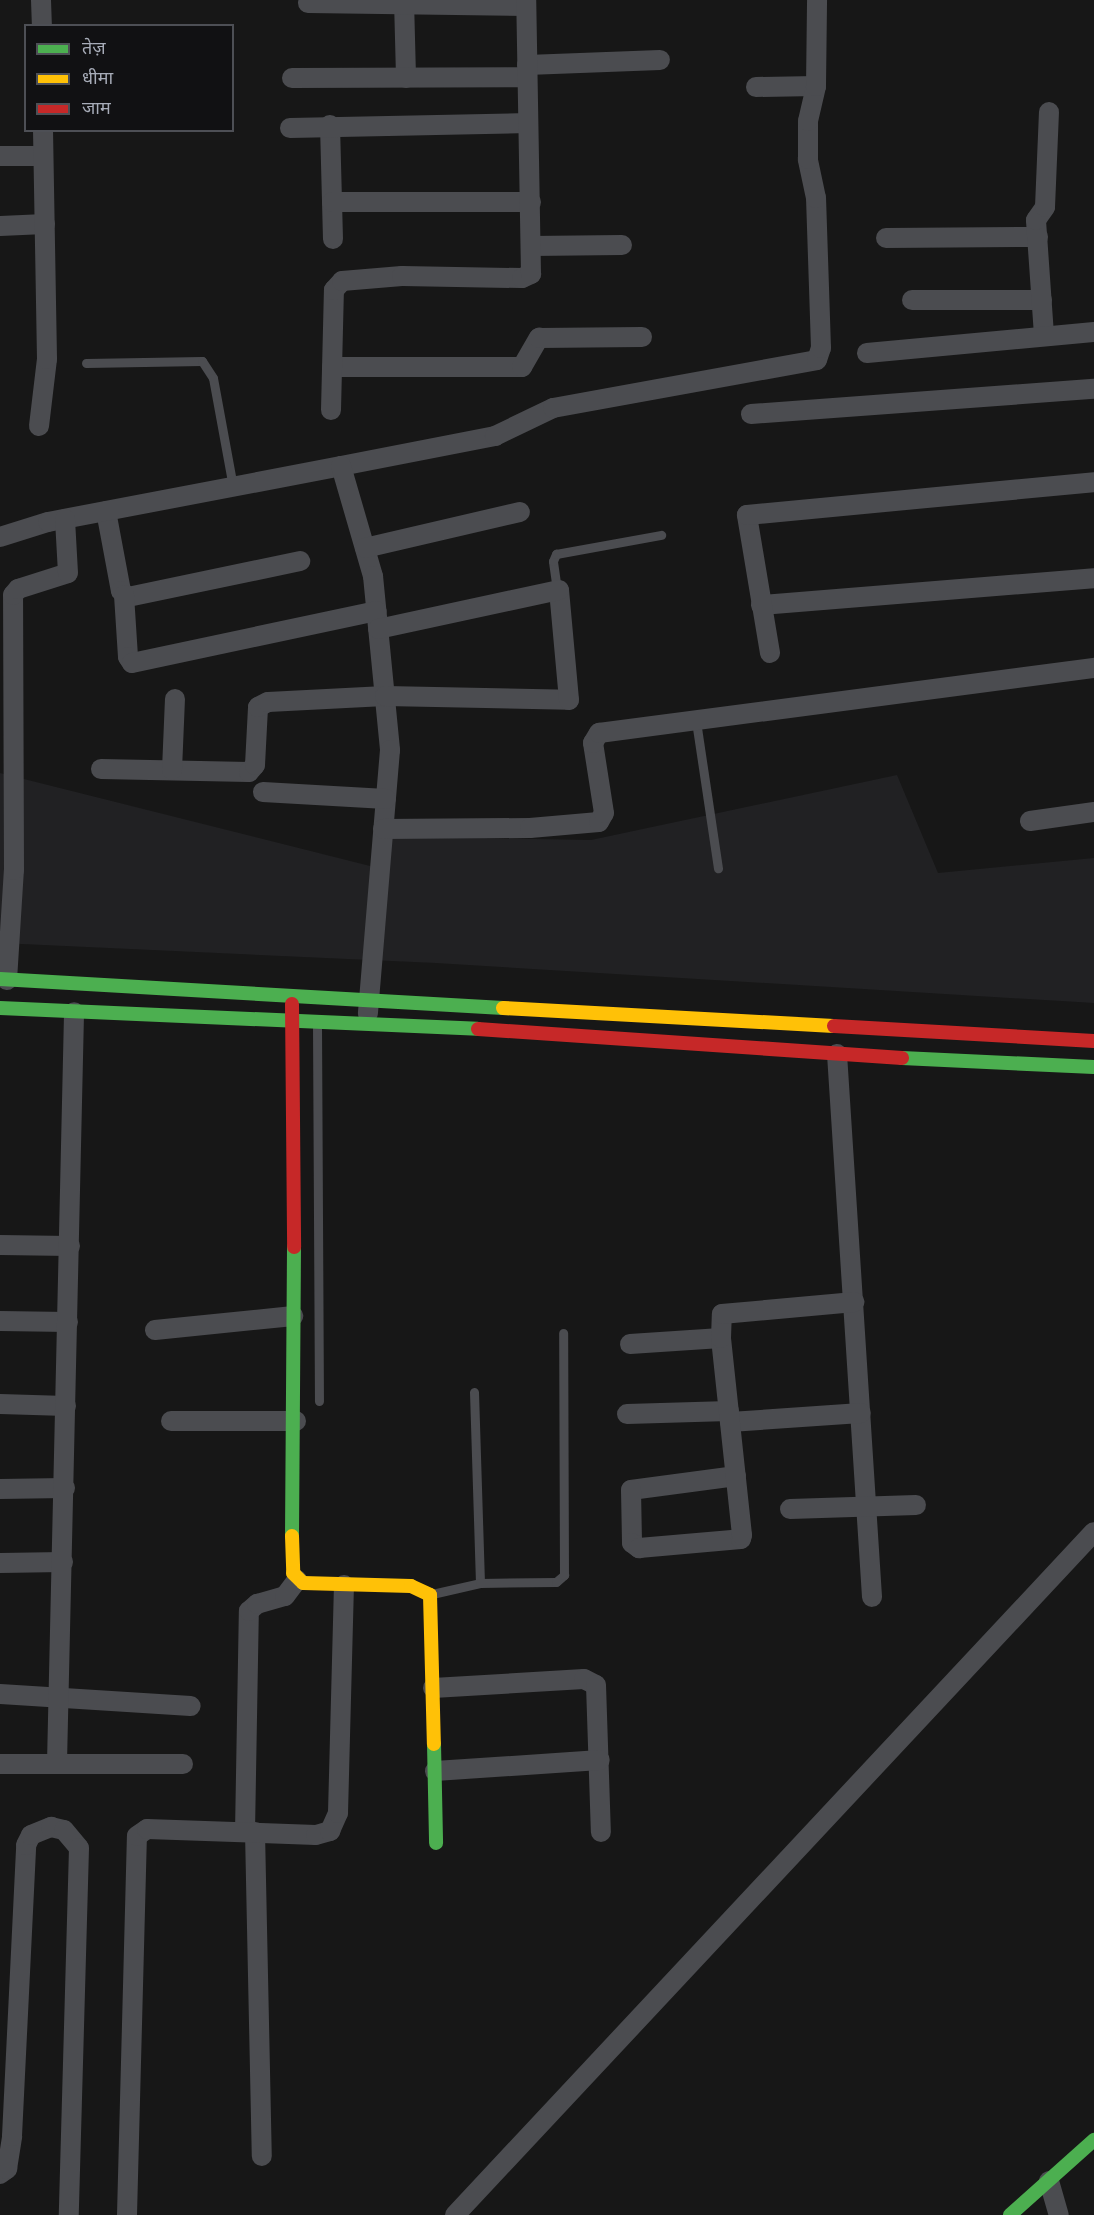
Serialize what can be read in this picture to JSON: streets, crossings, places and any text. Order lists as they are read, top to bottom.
{
  "legend": ["तेज़", "धीमा", "जाम"]
}
